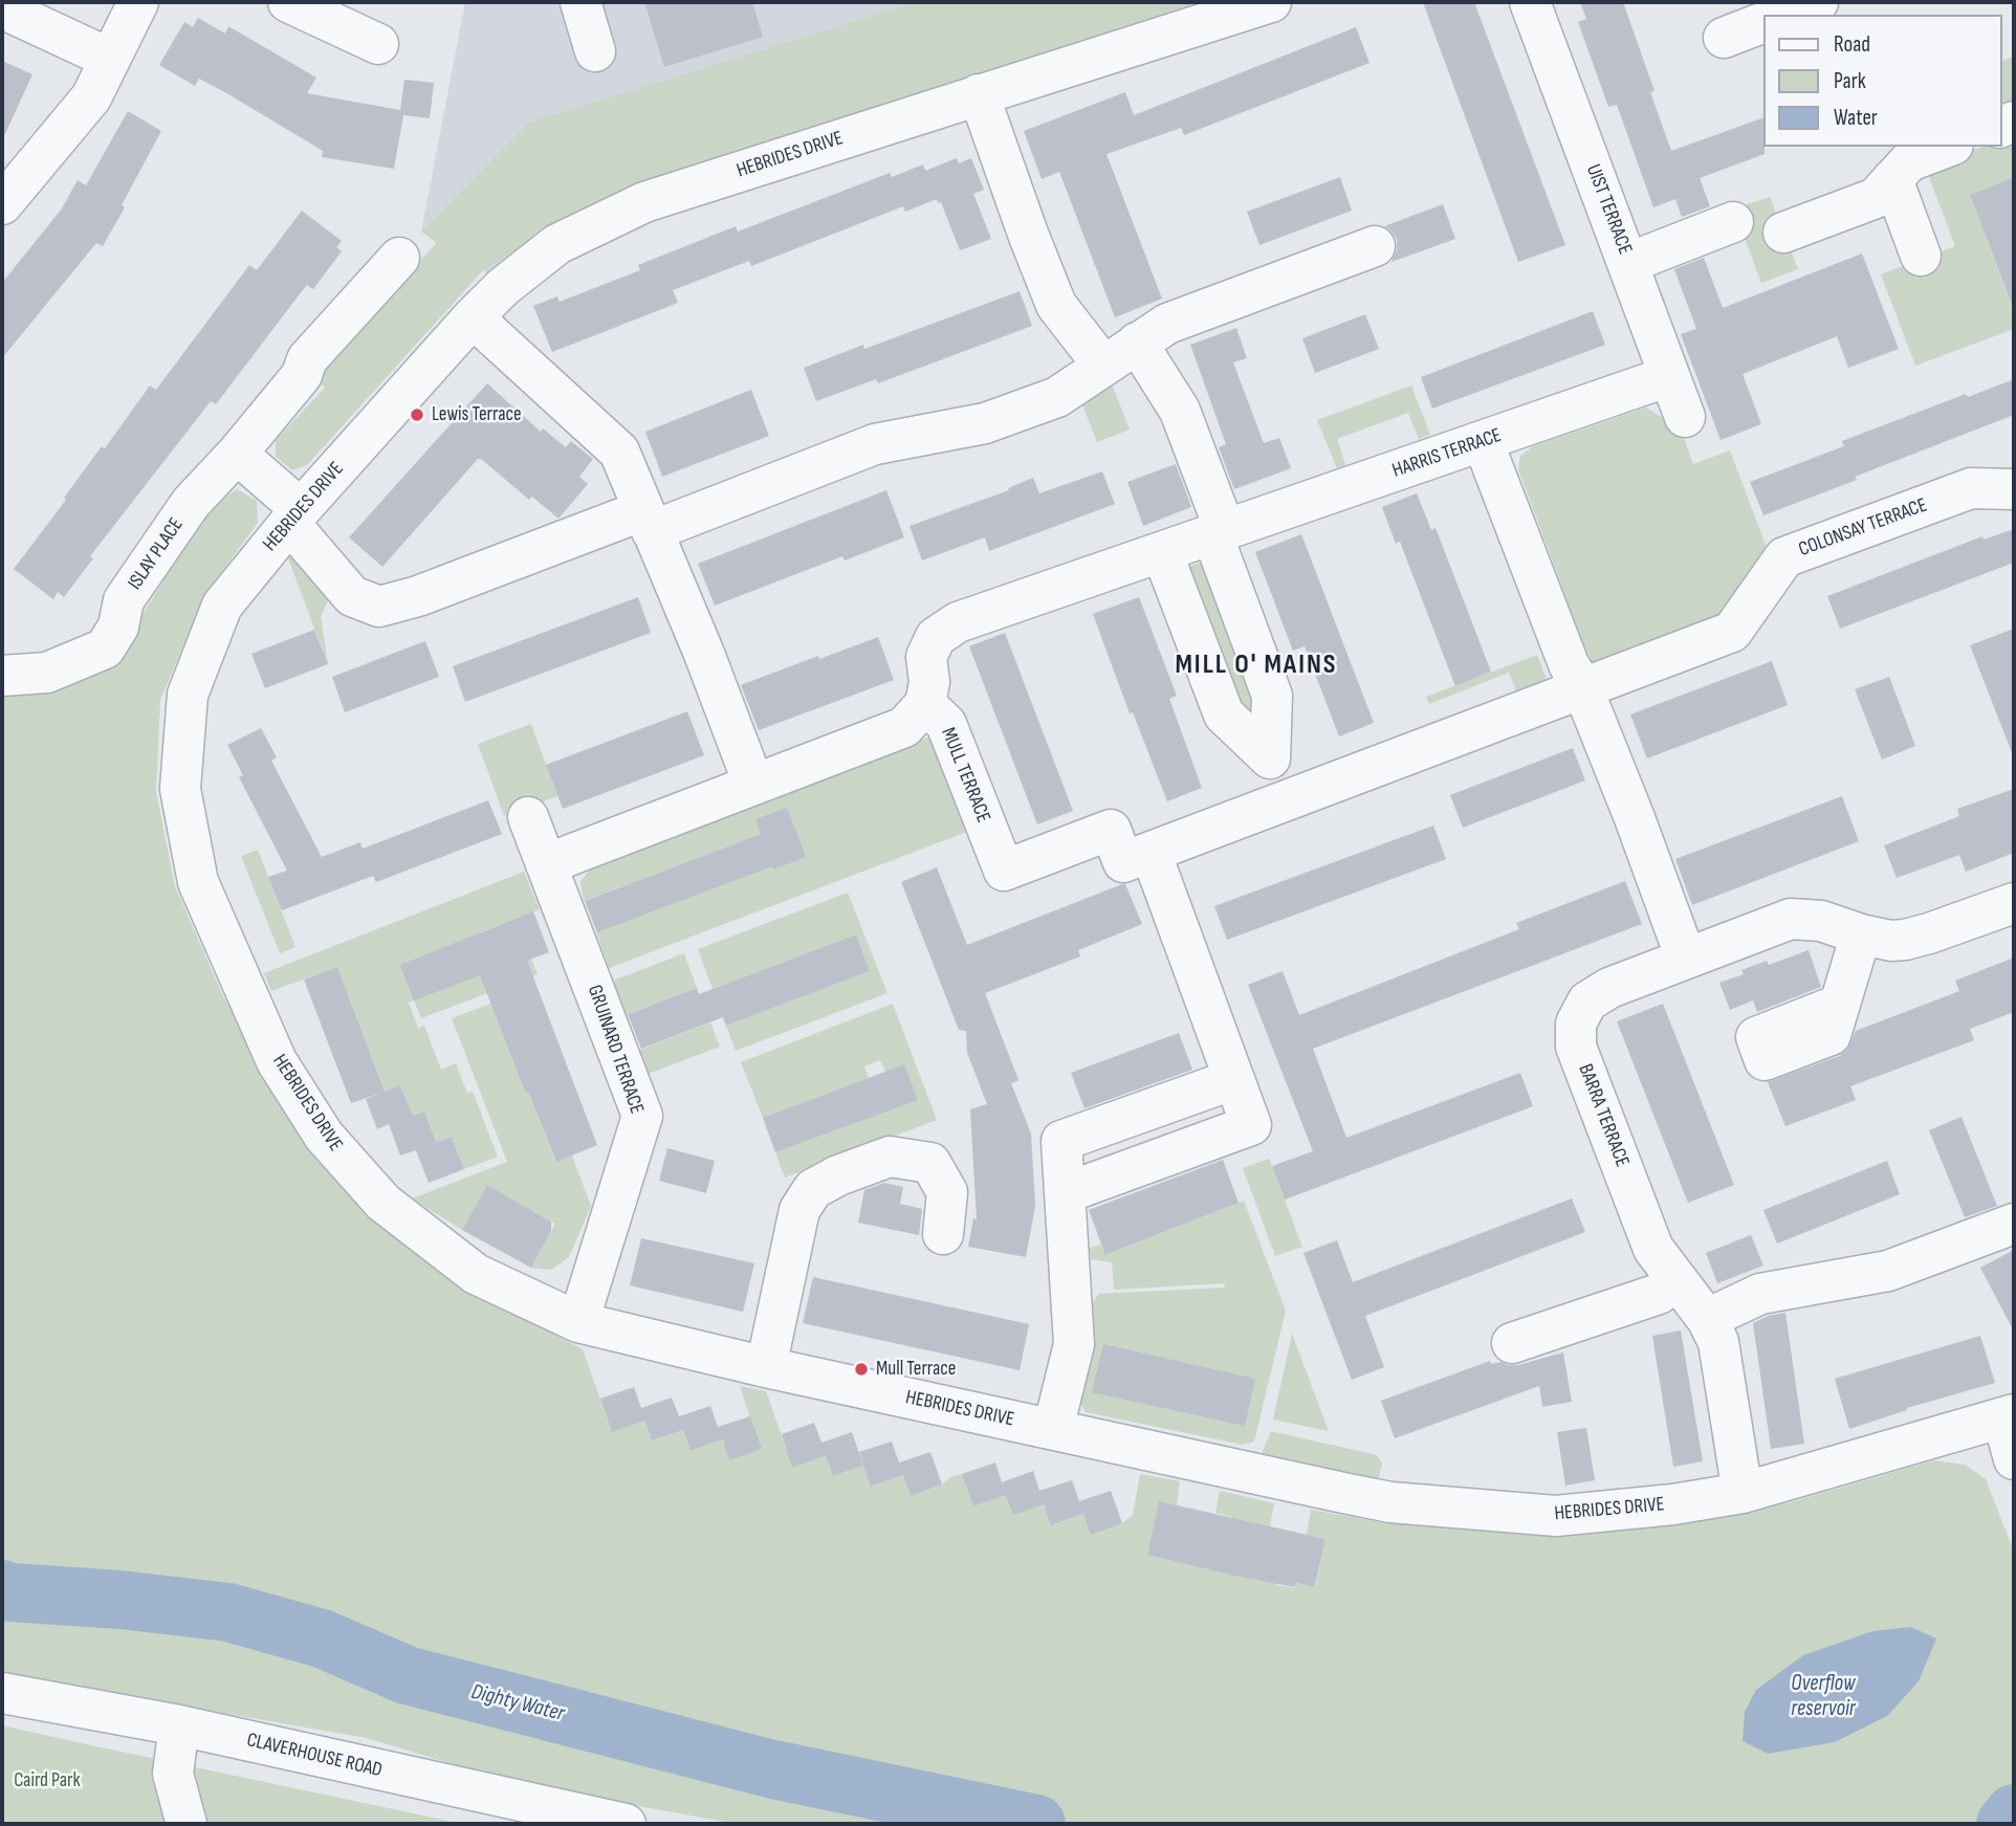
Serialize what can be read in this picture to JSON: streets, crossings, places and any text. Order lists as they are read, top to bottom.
{
  "streets": {
    "street": [
      "HEBRIDES DRIVE",
      "UIST TERRACE",
      "HARRIS TERRACE",
      "COLONSAY TERRACE",
      "ISLAY PLACE",
      "MULL TERRACE",
      "GRUINARD TERRACE",
      "BARRA TERRACE",
      "CLAVERHOUSE ROAD"
    ]
  },
  "crossings": [
    ["HEBRIDES DRIVE", "GRUINARD TERRACE"],
    ["HEBRIDES DRIVE", "BARRA TERRACE"],
    ["UIST TERRACE", "HARRIS TERRACE"],
    ["HARRIS TERRACE", "MULL TERRACE"],
    ["COLONSAY TERRACE", "MULL TERRACE"]
  ],
  "districts": ["MILL O' MAINS"],
  "water": ["Overflow reservoir", "Dighty Water"],
  "parks": ["Caird Park"],
  "places": ["Lewis Terrace", "Mull Terrace"],
  "legend": ["Road", "Park", "Water"]
}
